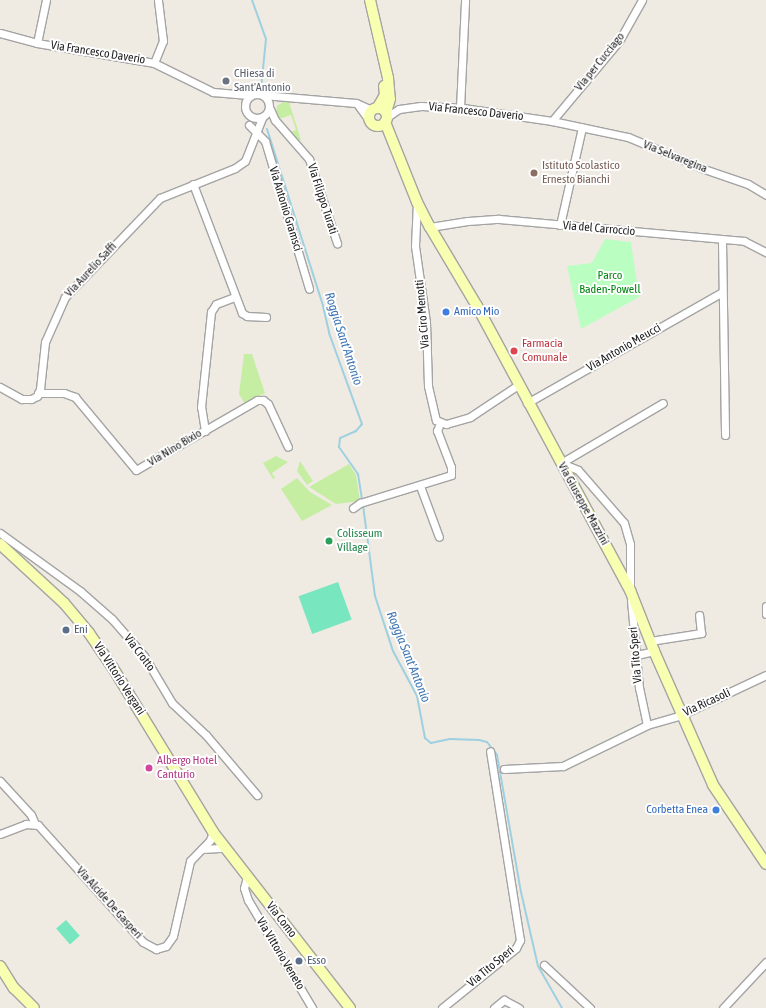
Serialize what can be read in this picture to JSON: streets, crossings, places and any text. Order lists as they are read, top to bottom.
{
  "streets": {
    "main road": ["Via Giuseppe Mazzini", "Via Vittorio Vergani", "Via Como"],
    "street": [
      "Via Francesco Daverio",
      "Via per Cucciago",
      "Via Selvaregina",
      "Via Filippo Turati",
      "Via Antonio Gramsci",
      "Via del Carroccio",
      "Via Aurelio Saffi",
      "Via Ciro Menotti",
      "Via Antonio Meucci",
      "Via Nino Bixio",
      "Via Crotto",
      "Via Tito Speri",
      "Via Ricasoli",
      "Via Alcide De Gasperi",
      "Via Vittorio Veneto"
    ]
  },
  "crossings": [
    ["Via Francesco Daverio", "Via per Cucciago"],
    ["Via Francesco Daverio", "Via Selvaregina"],
    ["Via Francesco Daverio", "Via Filippo Turati"],
    ["Via Francesco Daverio", "Via Aurelio Saffi"],
    ["Via Francesco Daverio", "Via Giuseppe Mazzini"],
    ["Via per Cucciago", "Via Selvaregina"],
    ["Via Filippo Turati", "Via Aurelio Saffi"],
    ["Via Antonio Gramsci", "Via Aurelio Saffi"],
    ["Via del Carroccio", "Via Giuseppe Mazzini"],
    ["Via Aurelio Saffi", "Via Nino Bixio"],
    ["Via Ciro Menotti", "Via Giuseppe Mazzini"],
    ["Via Antonio Meucci", "Via Giuseppe Mazzini"],
    ["Via Giuseppe Mazzini", "Via Tito Speri"],
    ["Via Giuseppe Mazzini", "Via Ricasoli"],
    ["Via Tito Speri", "Via Ricasoli"],
    ["Via Vittorio Vergani", "Via Alcide De Gasperi"],
    ["Via Vittorio Vergani", "Via Como"],
    ["Via Alcide De Gasperi", "Via Como"],
    ["Via Como", "Via Vittorio Veneto"]
  ],
  "water": ["Roggia Sant'Antonio"],
  "parks": ["Parco Baden-Powell"],
  "places": [
    "CHiesa di Sant'Antonio",
    "Istituto Scolastico Ernesto Bianchi",
    "Amico Mio",
    "Farmacia Comunale",
    "Colisseum Village",
    "Eni",
    "Albergo Hotel Canturio",
    "Corbetta Enea",
    "Esso"
  ]
}
